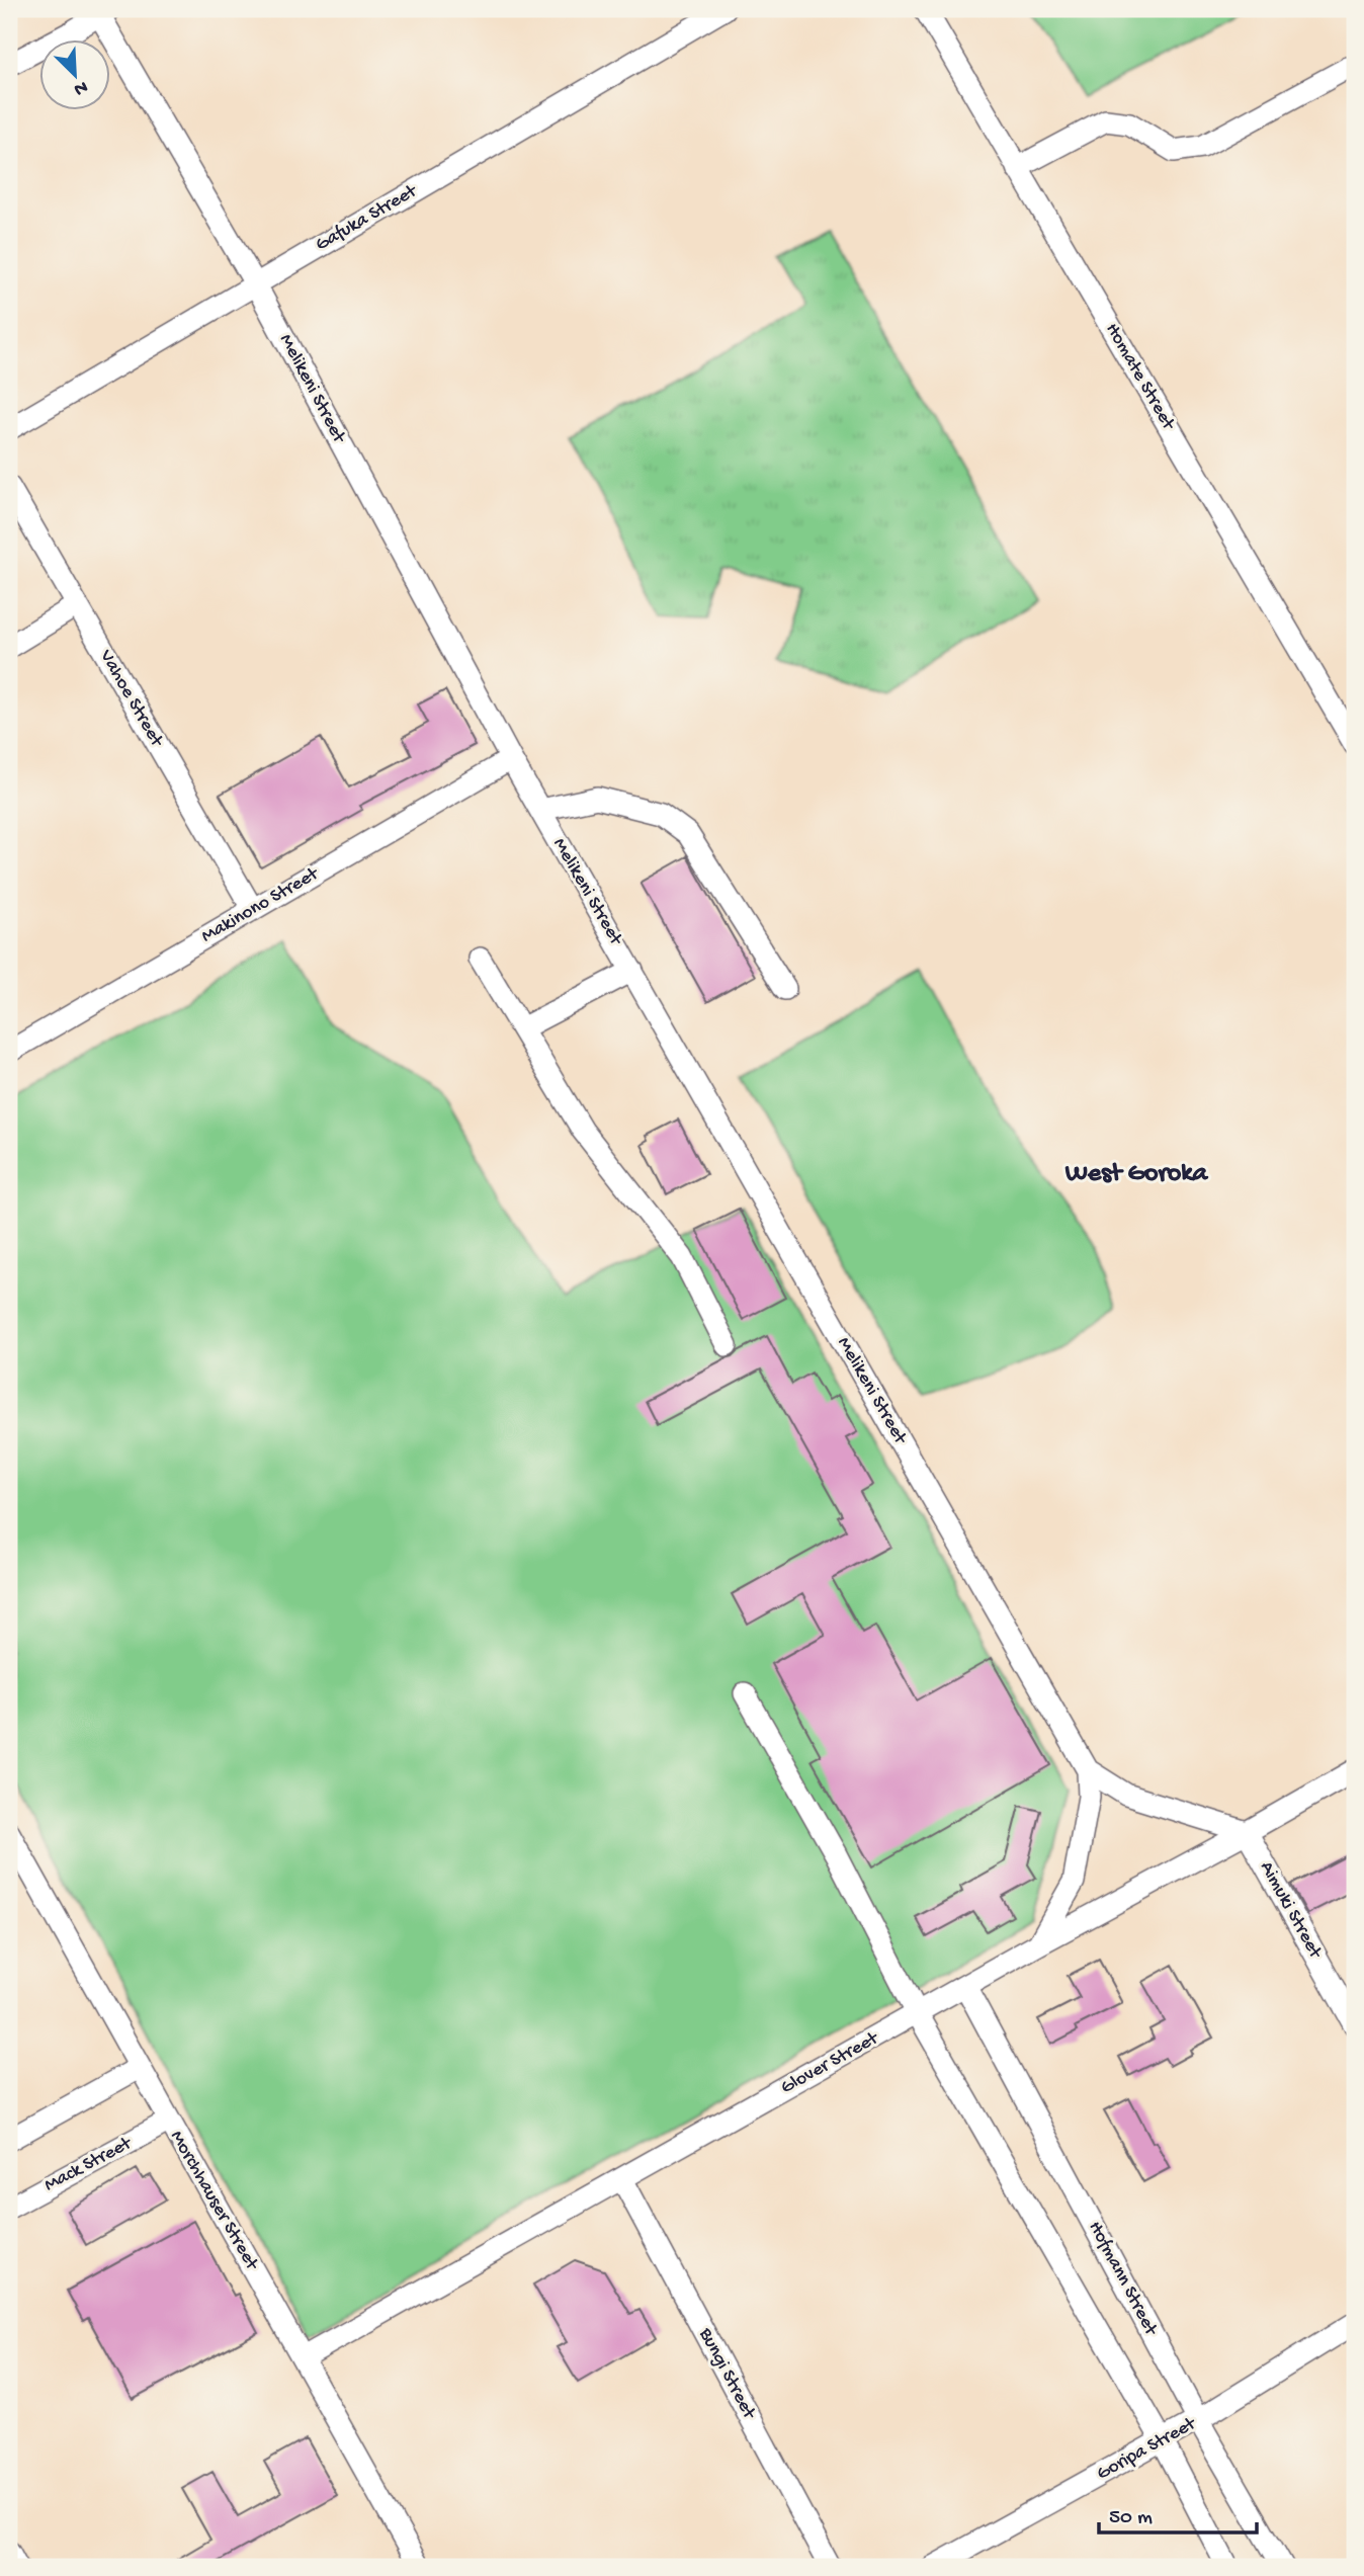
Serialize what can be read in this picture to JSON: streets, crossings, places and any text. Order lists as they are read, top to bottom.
{
  "streets": {
    "street": [
      "Gafuka Street",
      "Homate Street",
      "Melikeni Street",
      "Vahoe Street",
      "Makinono Street",
      "Aimuki Street",
      "Glover Street",
      "Mack Street",
      "Morchhauser Street",
      "Hofmann Street",
      "Bungi Street",
      "Goripa Street"
    ]
  },
  "crossings": [
    ["Gafuka Street", "Melikeni Street"],
    ["Melikeni Street", "Makinono Street"],
    ["Melikeni Street", "Aimuki Street"],
    ["Melikeni Street", "Glover Street"],
    ["Vahoe Street", "Makinono Street"],
    ["Aimuki Street", "Glover Street"],
    ["Glover Street", "Morchhauser Street"],
    ["Glover Street", "Hofmann Street"],
    ["Glover Street", "Bungi Street"],
    ["Mack Street", "Morchhauser Street"],
    ["Hofmann Street", "Goripa Street"]
  ],
  "districts": ["West Goroka"],
  "scale_bar": "50 m",
  "north": "bottom right"
}
